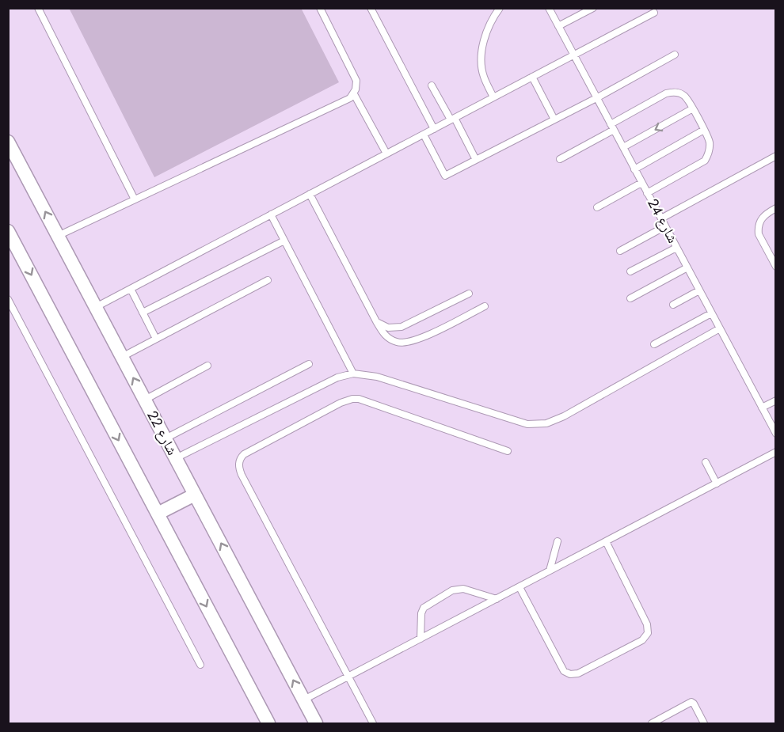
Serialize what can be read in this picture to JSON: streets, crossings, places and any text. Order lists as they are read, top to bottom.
{
  "streets": {
    "street": ["شارع 22"],
    "lane": ["شارع 24"]
  }
}
